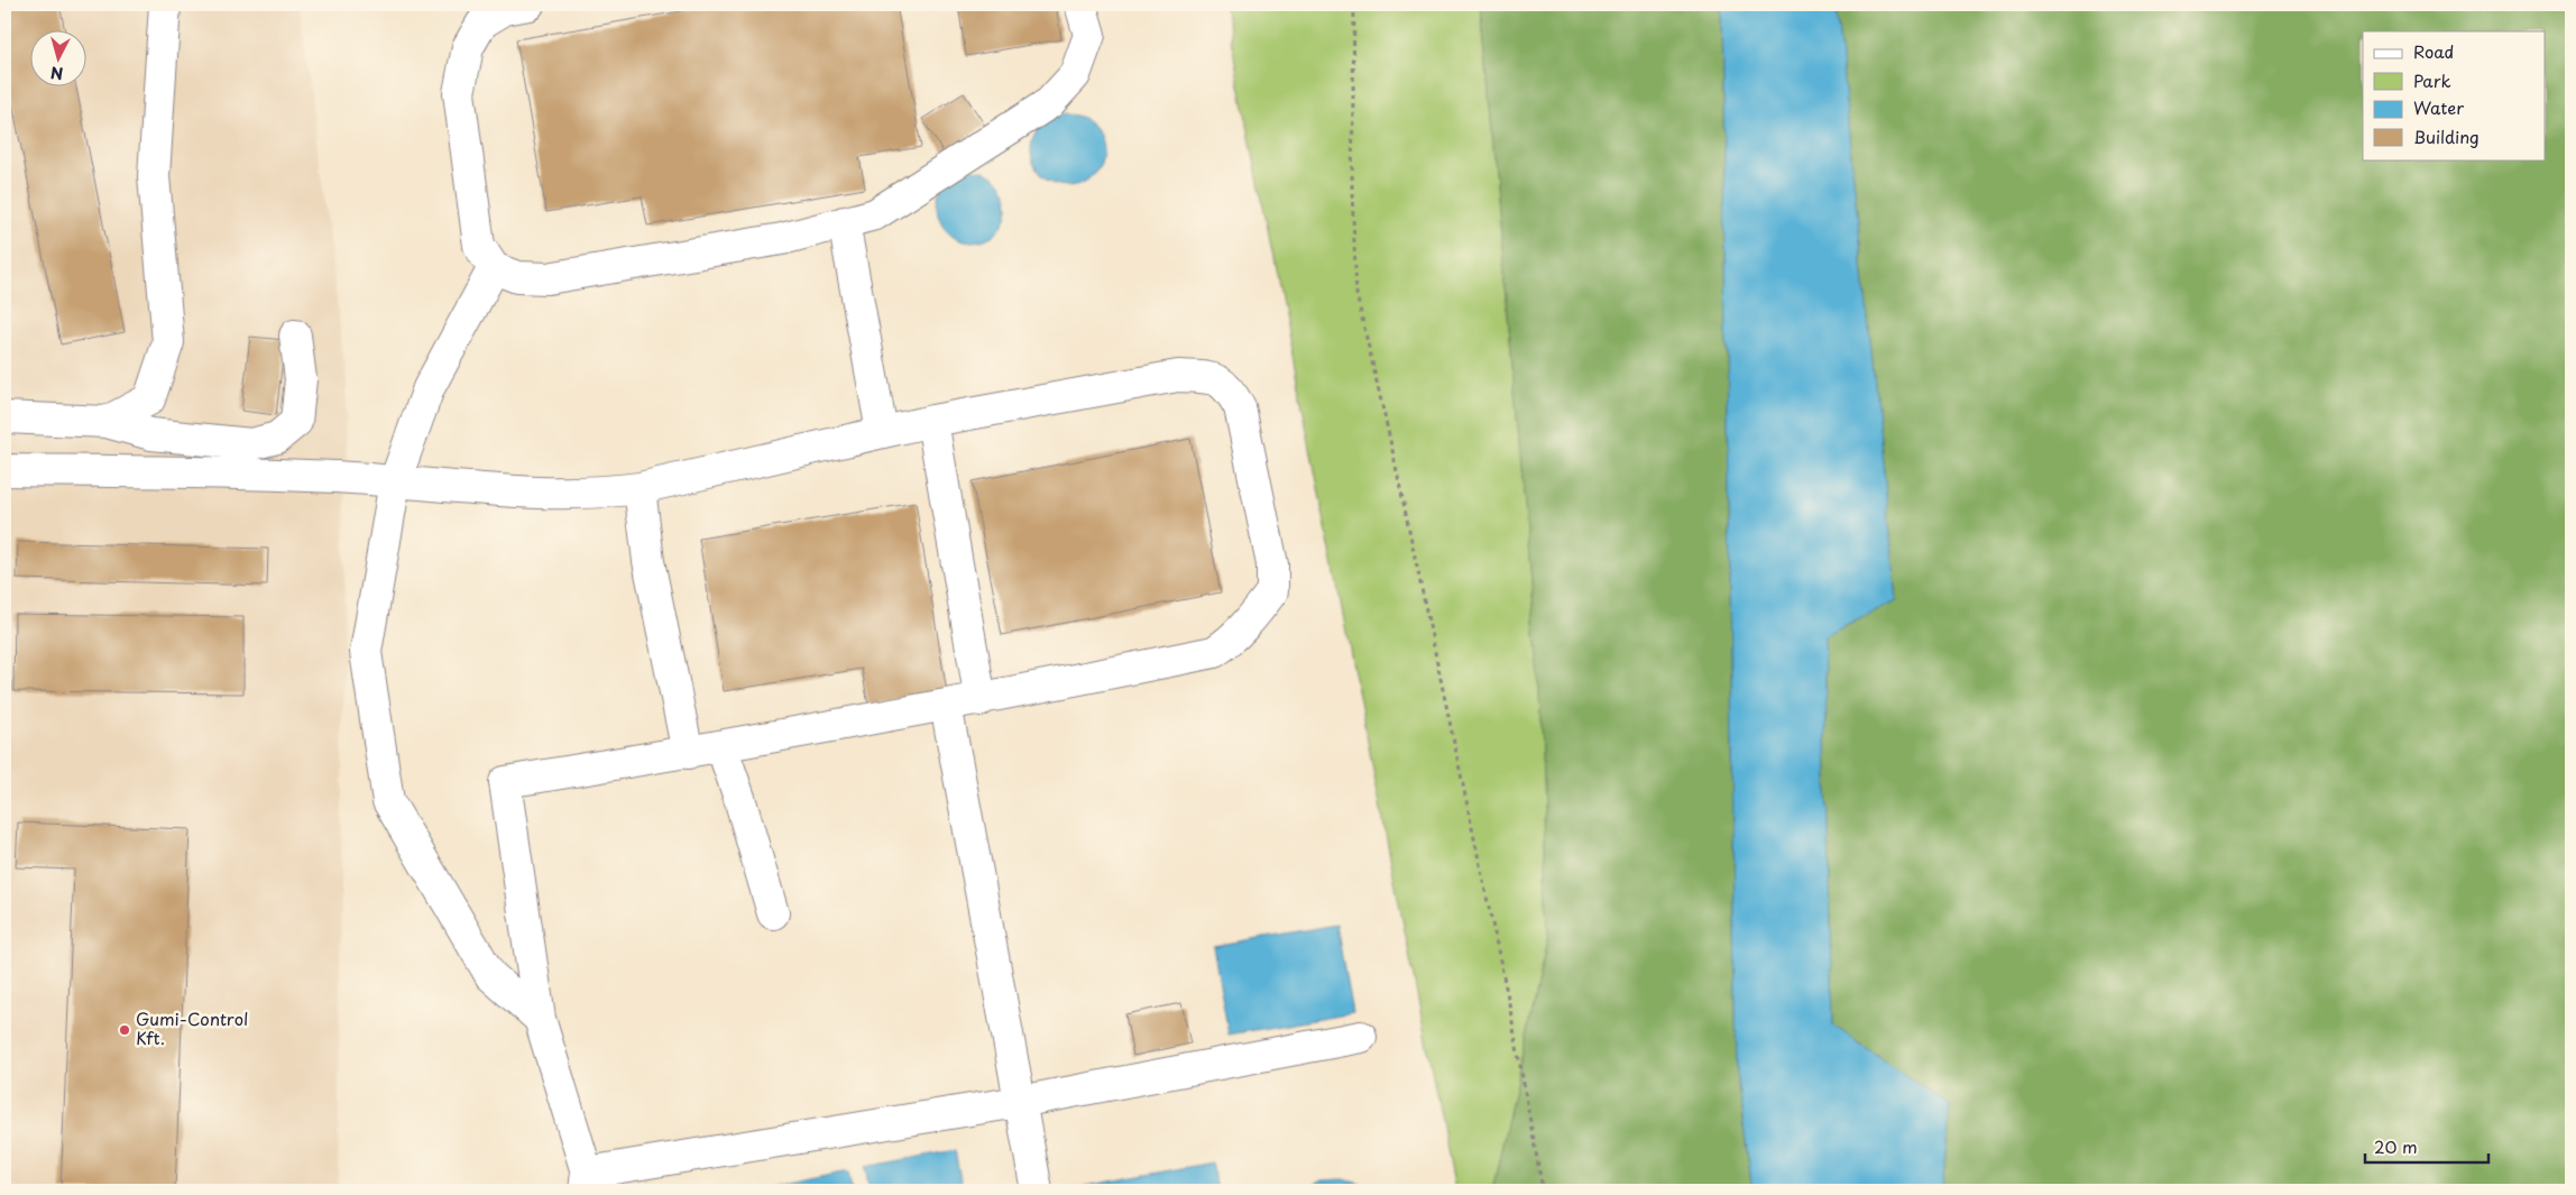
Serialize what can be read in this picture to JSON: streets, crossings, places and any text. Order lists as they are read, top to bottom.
{
  "places": ["Gumi-Control Kft."],
  "legend": [
    "Road",
    "Park",
    "Water",
    "Building"
  ],
  "scale_bar": "20 m",
  "north": "bottom"
}
